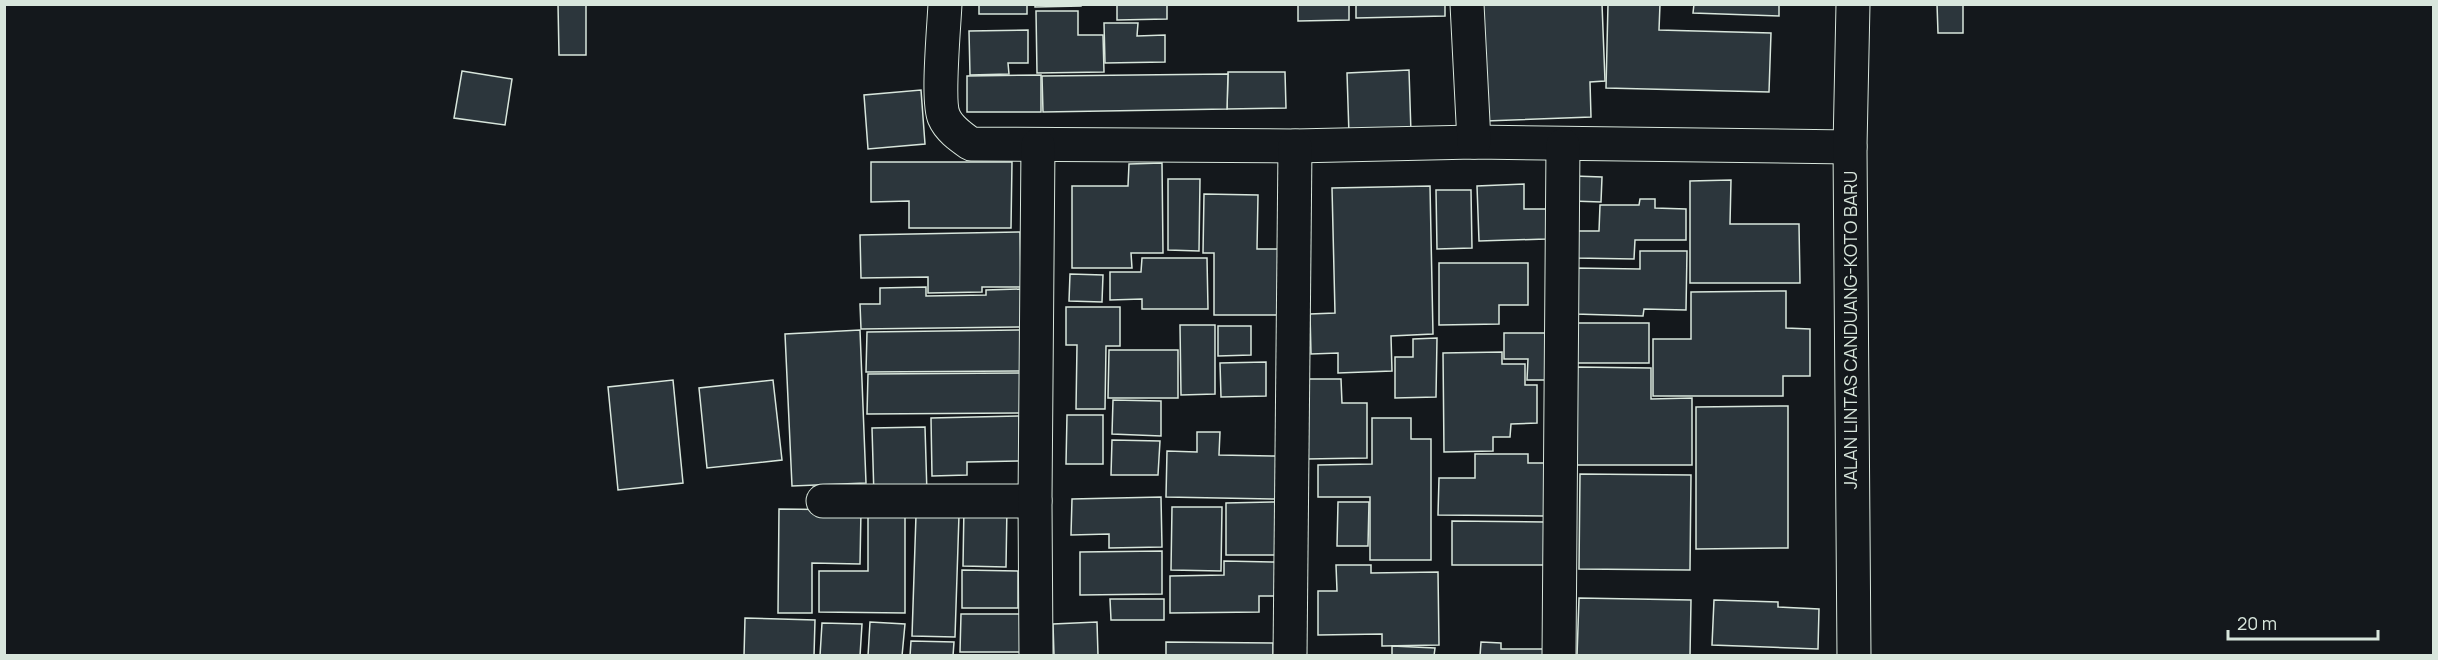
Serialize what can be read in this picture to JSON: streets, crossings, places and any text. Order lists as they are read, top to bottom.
{
  "streets": {
    "street": ["JALAN LINTAS CANDUANG-KOTO BARU"]
  },
  "scale_bar": "20 m"
}
